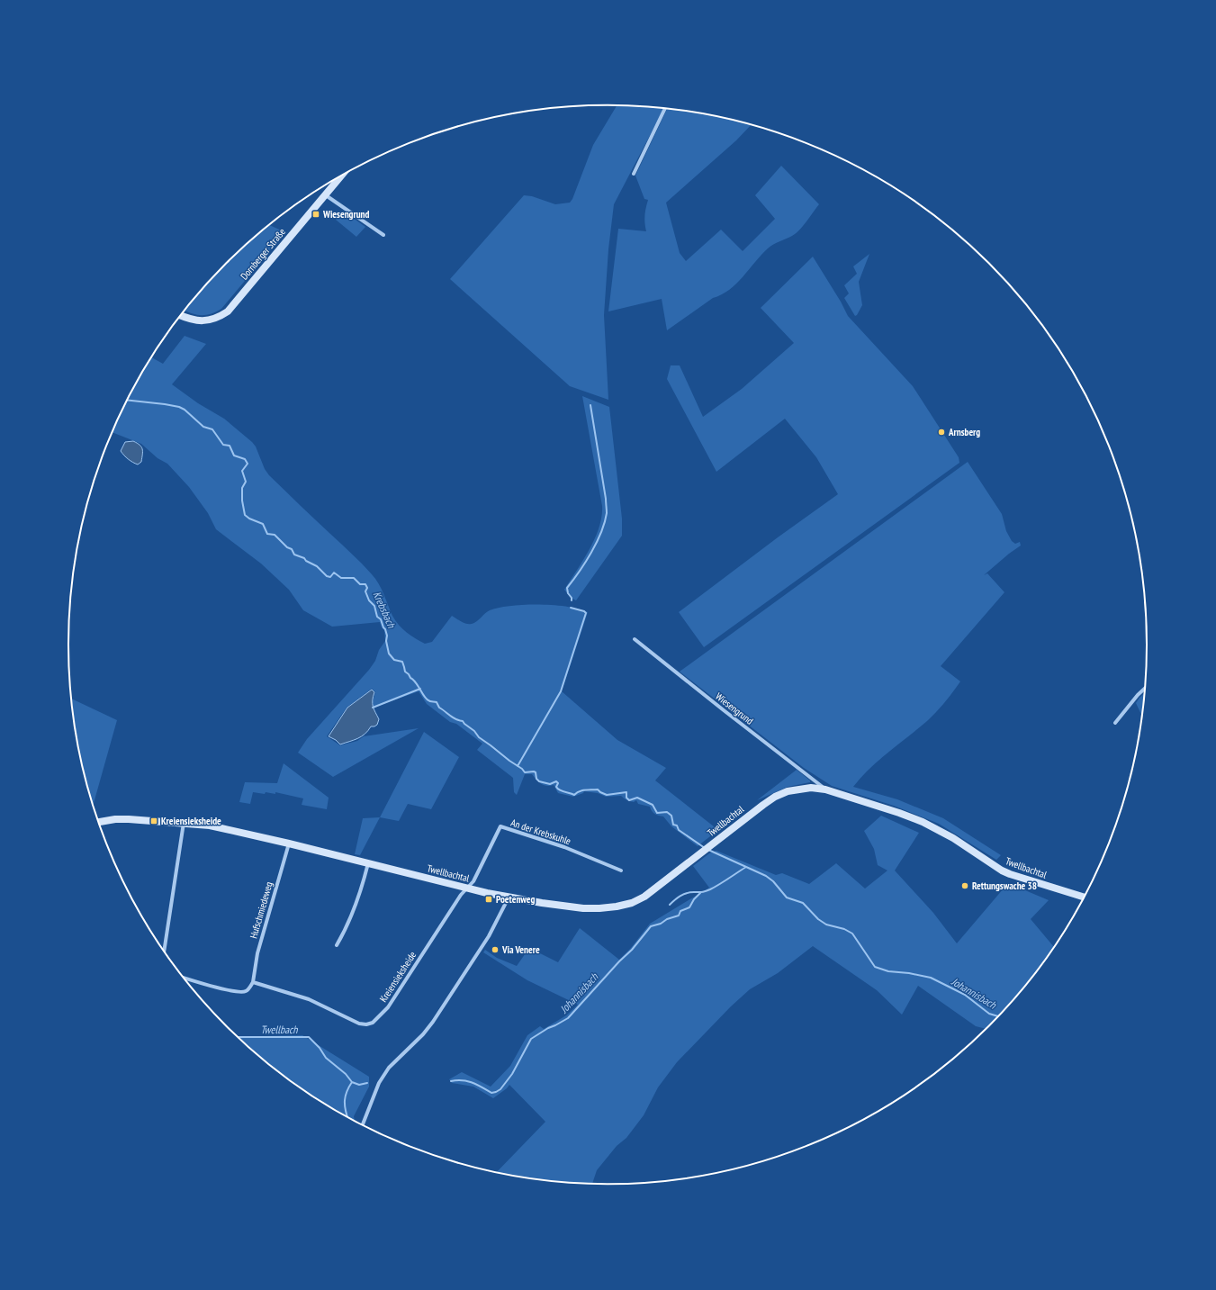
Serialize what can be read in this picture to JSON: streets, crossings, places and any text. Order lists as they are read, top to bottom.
{
  "streets": {
    "street": [
      "Dornberger Straße",
      "Wiesengrund",
      "Twellbachtal",
      "An der Krebskuhle",
      "Hufschmiedeweg",
      "Kreiensieksheide"
    ]
  },
  "crossings": [
    ["Wiesengrund", "Twellbachtal"],
    ["Twellbachtal", "An der Krebskuhle"],
    ["Twellbachtal", "Hufschmiedeweg"],
    ["Twellbachtal", "Kreiensieksheide"],
    ["An der Krebskuhle", "Kreiensieksheide"],
    ["Hufschmiedeweg", "Kreiensieksheide"]
  ],
  "water": ["Krebsbach", "Johannisbach", "Twellbach"],
  "places": {
    "transit": ["Wiesengrund", "Kreiensieksheide", "Poetenweg"],
    "other": ["Arnsberg", "Rettungswache 38", "Via Venere"]
  }
}
